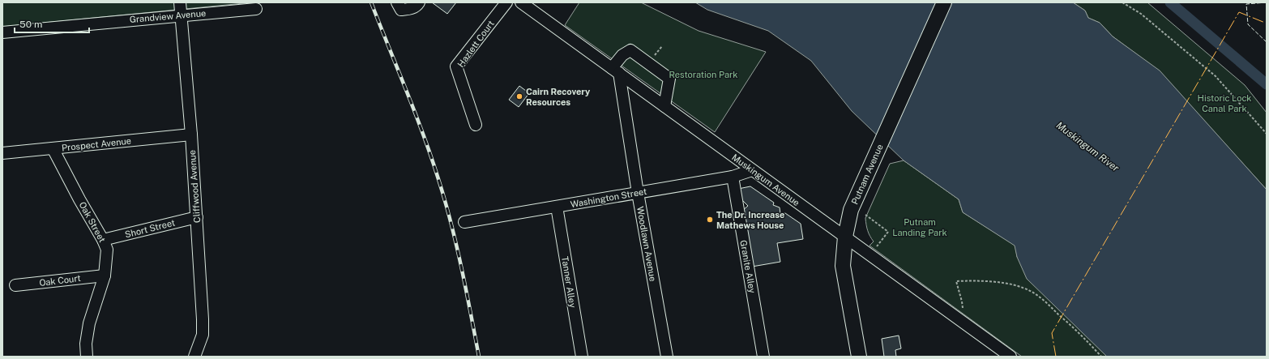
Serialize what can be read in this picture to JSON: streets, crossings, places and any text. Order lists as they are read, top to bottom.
{
  "streets": {
    "main road": ["Putnam Avenue"],
    "street": [
      "Grandview Avenue",
      "Hazlett Court",
      "Prospect Avenue",
      "Muskingum Avenue",
      "Cliffwood Avenue",
      "Washington Street",
      "Oak Street",
      "Short Street",
      "Woodlawn Avenue",
      "Granite Alley",
      "Oak Court",
      "Tanner Alley"
    ]
  },
  "crossings": [
    ["Grandview Avenue", "Cliffwood Avenue"],
    ["Prospect Avenue", "Cliffwood Avenue"],
    ["Prospect Avenue", "Oak Street"],
    ["Putnam Avenue", "Muskingum Avenue"],
    ["Muskingum Avenue", "Washington Street"],
    ["Muskingum Avenue", "Woodlawn Avenue"],
    ["Cliffwood Avenue", "Short Street"],
    ["Washington Street", "Woodlawn Avenue"],
    ["Washington Street", "Granite Alley"],
    ["Washington Street", "Tanner Alley"],
    ["Oak Street", "Short Street"],
    ["Oak Street", "Oak Court"]
  ],
  "water": ["Muskingum River"],
  "parks": ["Restoration Park", "Historic Lock Canal Park", "Putnam Landing Park"],
  "places": ["Cairn Recovery Resources", "The Dr. Increase Mathews House"],
  "scale_bar": "50 m"
}
